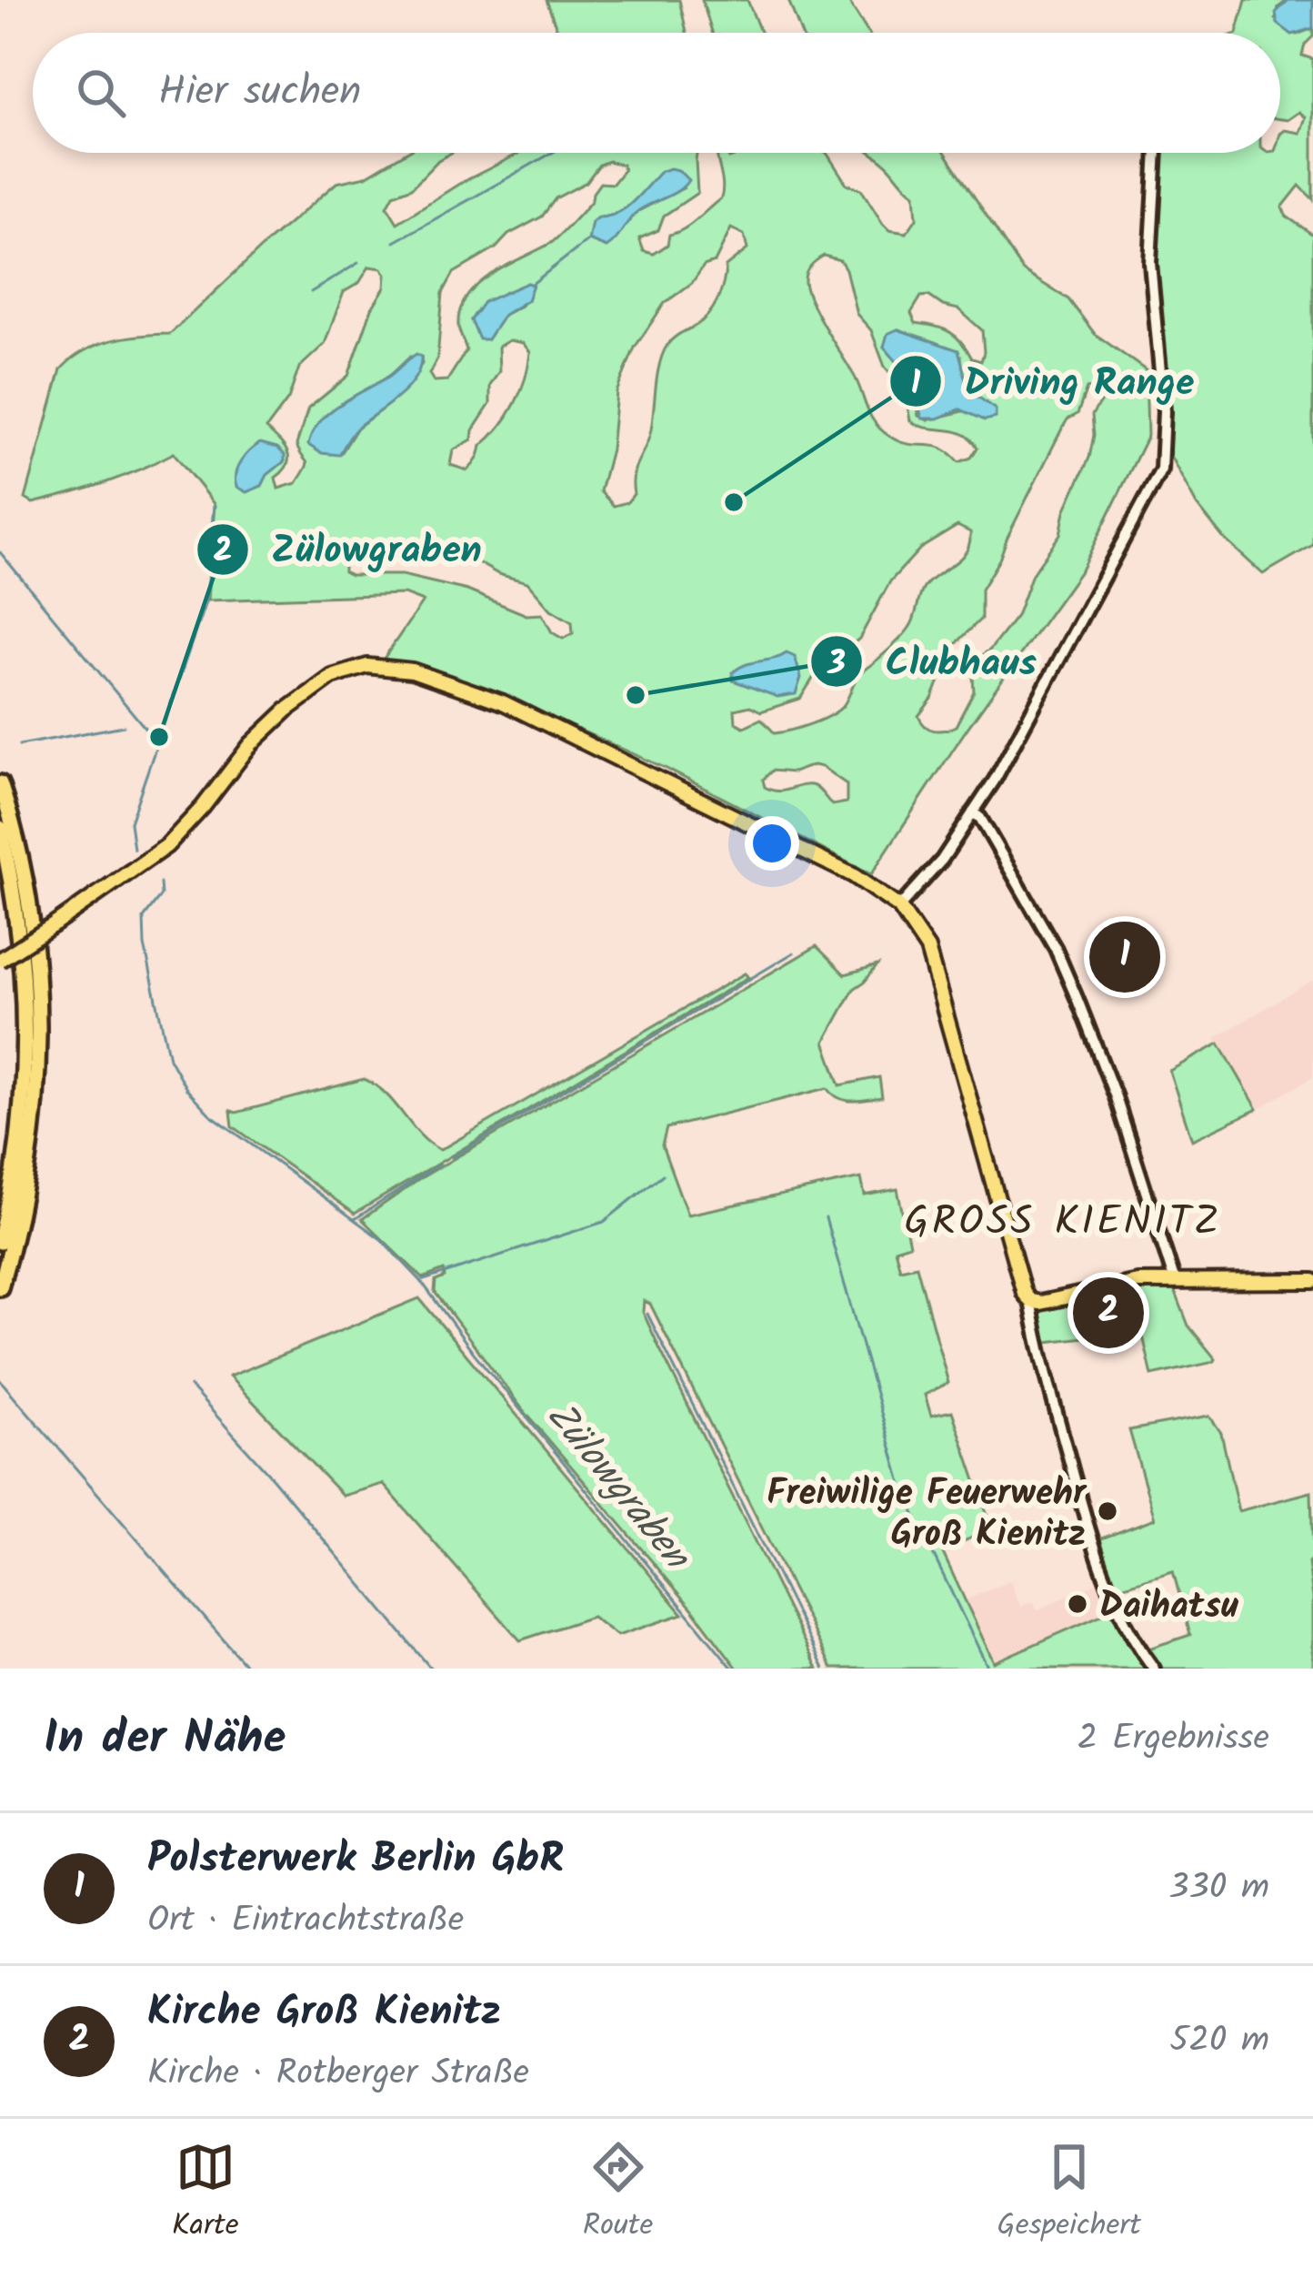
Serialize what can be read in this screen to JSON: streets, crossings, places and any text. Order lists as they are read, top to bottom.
{
  "districts": ["GROSS KIENITZ"],
  "water": ["Zülowgraben"],
  "places": [
    "Driving Range",
    "Clubhaus",
    "Zülowgraben",
    "Freiwilige Feuerwehr Groß Kienitz",
    "Daihatsu"
  ],
  "page": {
    "search": "Hier suchen",
    "pins": ["1", "2"],
    "heading": ["In der Nähe", "2 Ergebnisse"],
    "list": [
      {
        "mark": "1",
        "name": "Polsterwerk Berlin GbR",
        "note": "Ort · Eintrachtstraße",
        "value": "330 m"
      },
      {
        "mark": "2",
        "name": "Kirche Groß Kienitz",
        "note": "Kirche · Rotberger Straße",
        "value": "520 m"
      }
    ],
    "nav": ["Karte", "Route", "Gespeichert"]
  }
}
